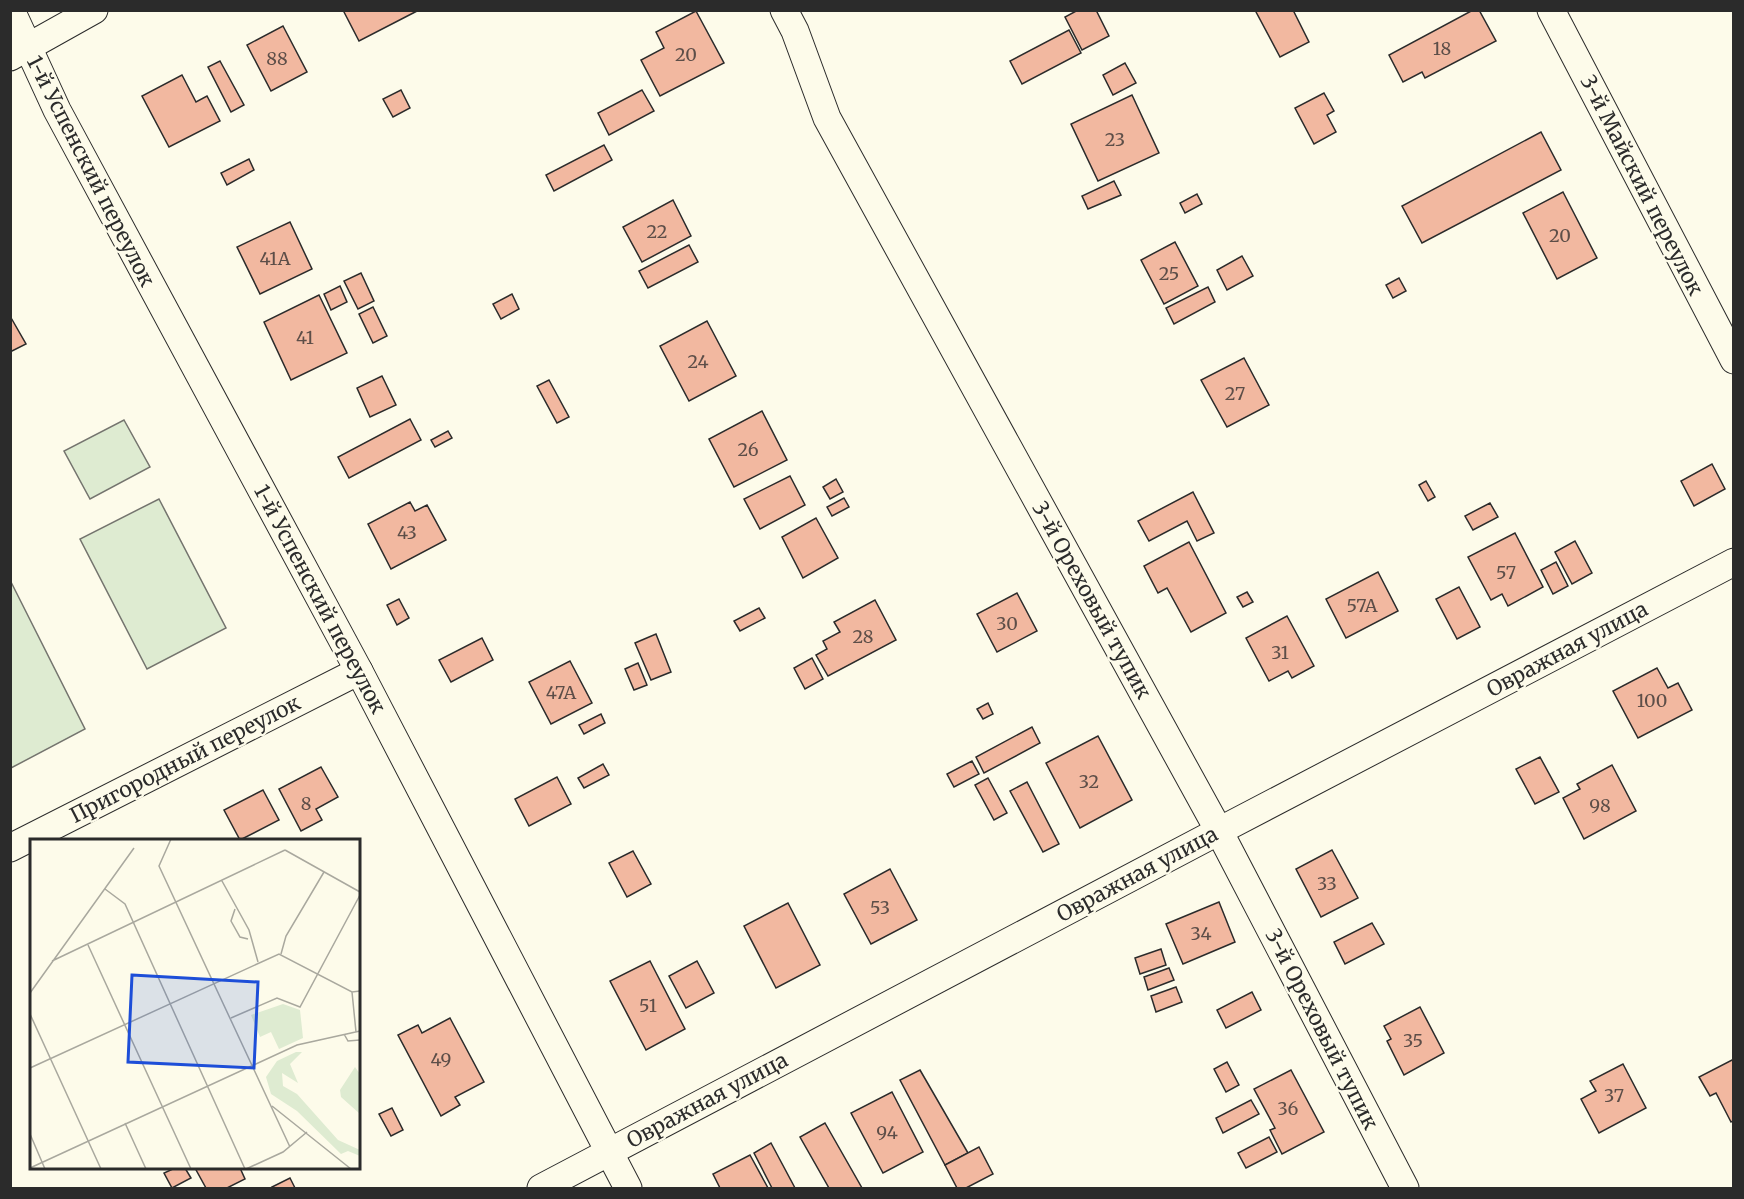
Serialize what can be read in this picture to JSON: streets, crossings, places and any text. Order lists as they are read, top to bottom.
{
  "streets": {
    "street": [
      "1-й Успенский переулок",
      "3-й Майский переулок",
      "3-й Ореховый тупик",
      "Овражная улица",
      "Пригородный переулок"
    ]
  },
  "crossings": [
    ["1-й Успенский переулок", "Овражная улица"],
    ["1-й Успенский переулок", "Пригородный переулок"],
    ["3-й Ореховый тупик", "Овражная улица"]
  ],
  "house_numbers": [
    "18",
    "20",
    "88",
    "23",
    "22",
    "20",
    "41А",
    "25",
    "41",
    "24",
    "27",
    "26",
    "43",
    "57",
    "57А",
    "30",
    "28",
    "31",
    "47А",
    "100",
    "32",
    "8",
    "98",
    "33",
    "53",
    "34",
    "51",
    "35",
    "49",
    "37",
    "36",
    "94"
  ]
}
